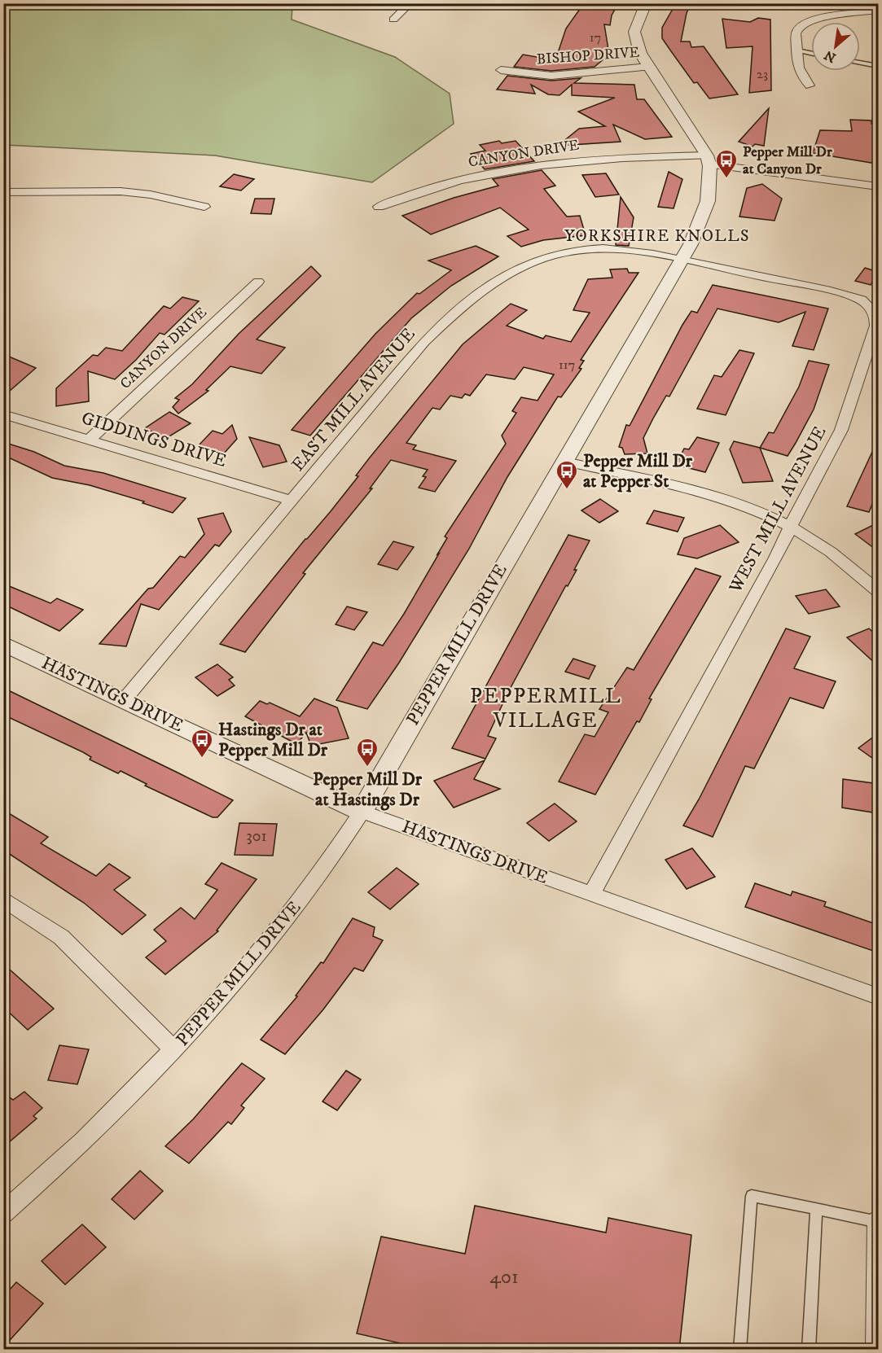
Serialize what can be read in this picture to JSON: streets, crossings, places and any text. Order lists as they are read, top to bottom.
{
  "streets": {
    "street": [
      "BISHOP DRIVE",
      "CANYON DRIVE",
      "EAST MILL AVENUE",
      "GIDDINGS DRIVE",
      "WEST MILL AVENUE",
      "PEPPER MILL DRIVE",
      "HASTINGS DRIVE"
    ]
  },
  "crossings": [
    ["CANYON DRIVE", "GIDDINGS DRIVE"],
    ["CANYON DRIVE", "PEPPER MILL DRIVE"],
    ["EAST MILL AVENUE", "GIDDINGS DRIVE"],
    ["EAST MILL AVENUE", "WEST MILL AVENUE"],
    ["EAST MILL AVENUE", "PEPPER MILL DRIVE"],
    ["EAST MILL AVENUE", "HASTINGS DRIVE"],
    ["WEST MILL AVENUE", "PEPPER MILL DRIVE"],
    ["WEST MILL AVENUE", "HASTINGS DRIVE"],
    ["PEPPER MILL DRIVE", "HASTINGS DRIVE"]
  ],
  "districts": ["YORKSHIRE KNOLLS", "PEPPERMILL VILLAGE"],
  "places": {
    "bus stop": [
      "Pepper Mill Dr at Canyon Dr",
      "Pepper Mill Dr at Pepper St",
      "Hastings Dr at Pepper Mill Dr",
      "Pepper Mill Dr at Hastings Dr"
    ]
  },
  "house_numbers": [
    "17",
    "23",
    "117",
    "301",
    "401"
  ],
  "north": "bottom left"
}
